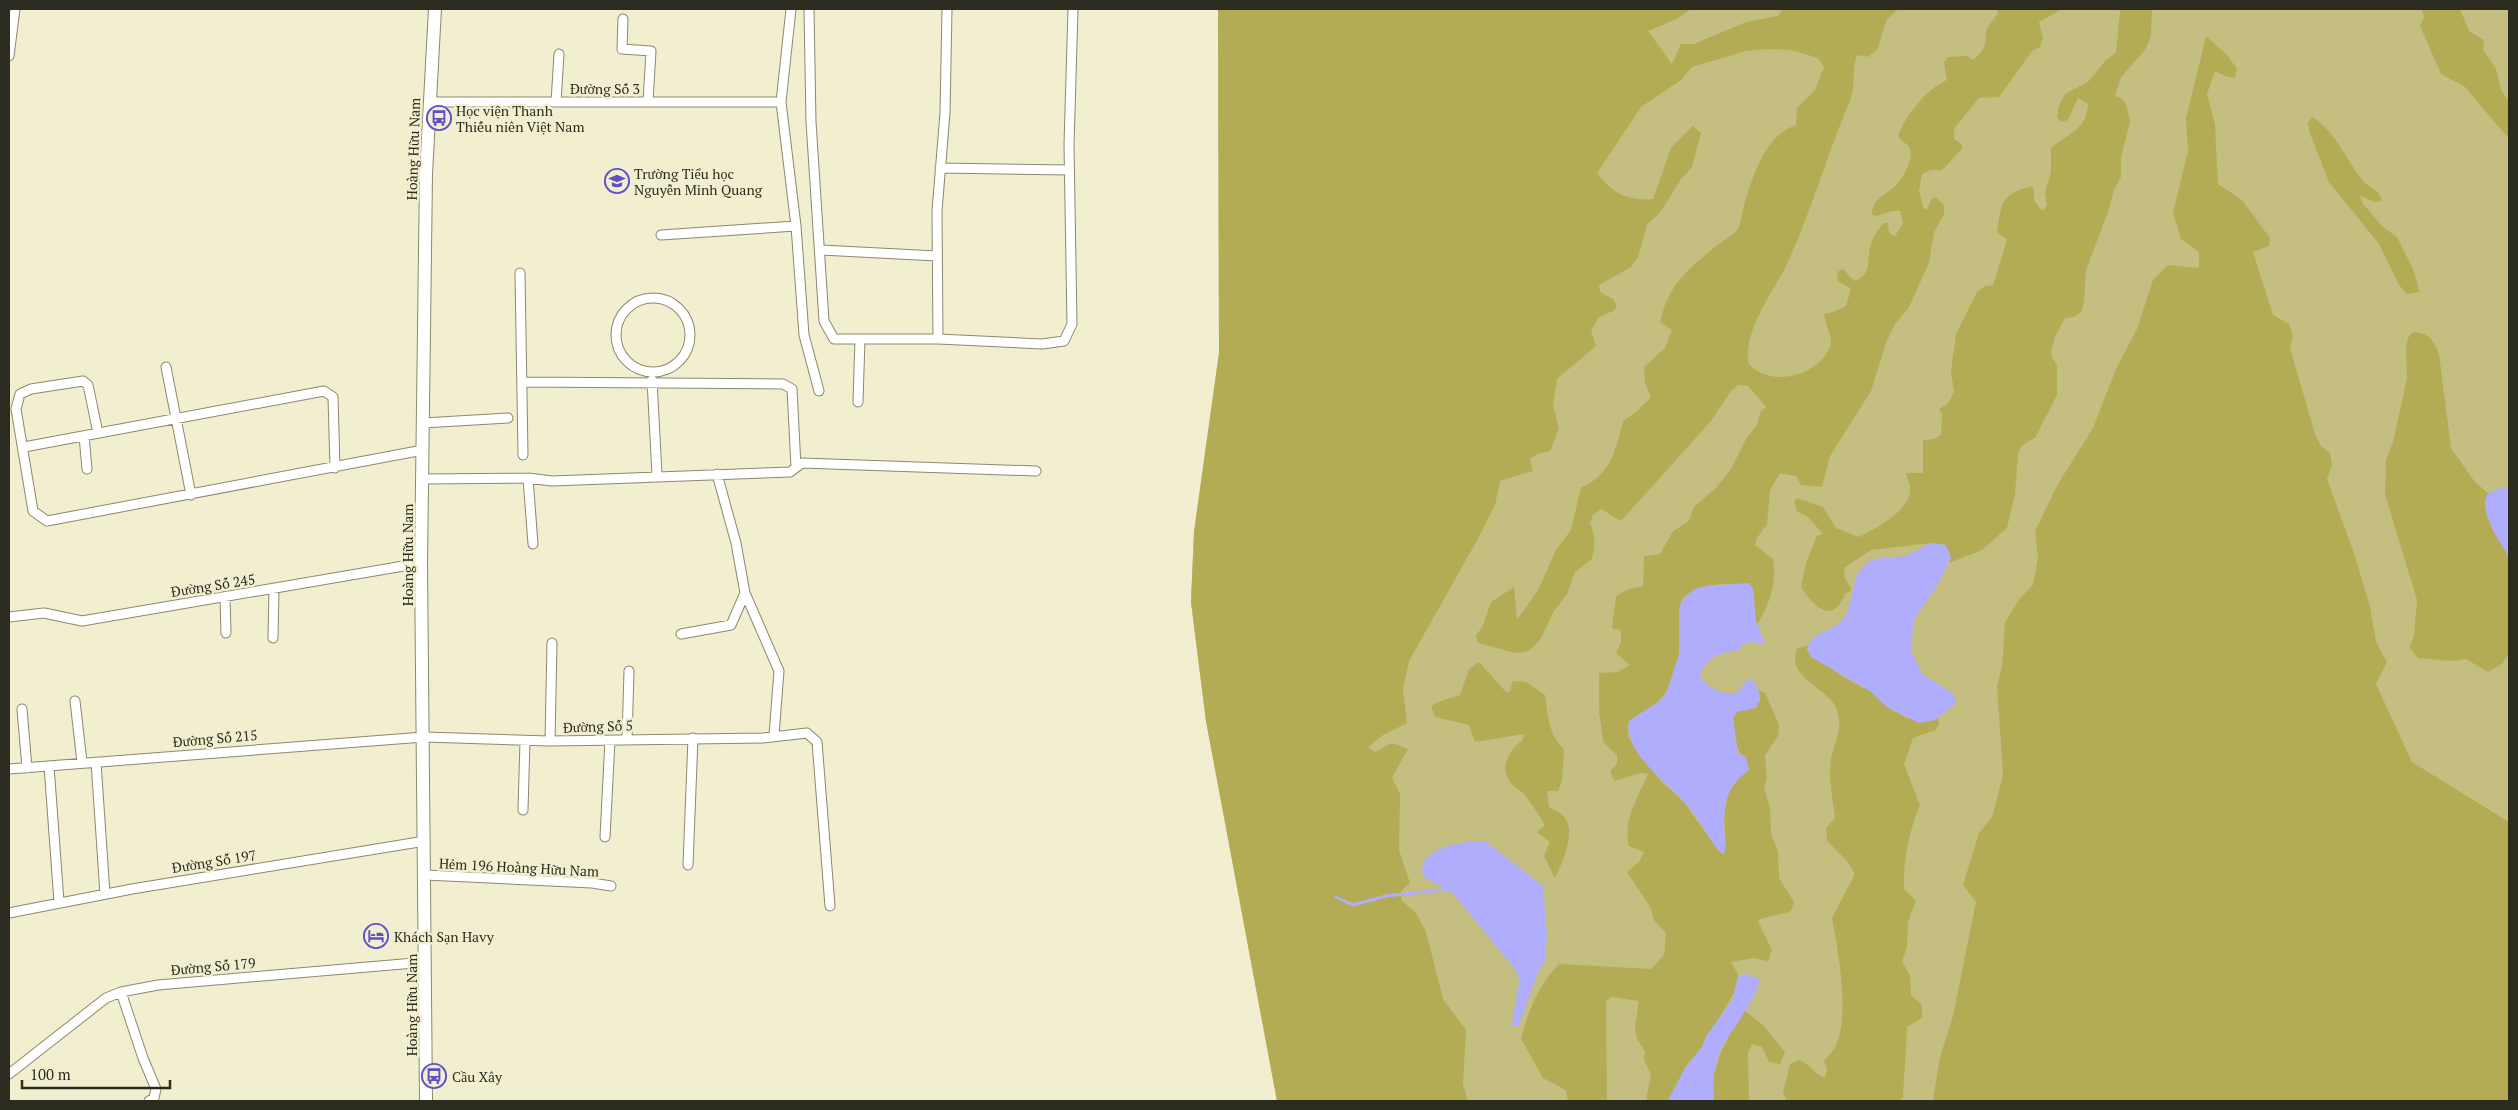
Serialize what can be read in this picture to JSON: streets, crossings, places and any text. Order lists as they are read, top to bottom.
{
  "streets": {
    "main road": ["Hoàng Hữu Nam"],
    "street": [
      "Đường Số 3",
      "Đường Số 245",
      "Đường Số 5",
      "Đường Số 215",
      "Đường Số 197",
      "Hẻm 196 Hoàng Hữu Nam",
      "Đường Số 179"
    ]
  },
  "crossings": [
    ["Đường Số 3", "Hoàng Hữu Nam"],
    ["Hoàng Hữu Nam", "Đường Số 245"],
    ["Hoàng Hữu Nam", "Đường Số 5"],
    ["Hoàng Hữu Nam", "Đường Số 215"],
    ["Hoàng Hữu Nam", "Đường Số 197"],
    ["Hoàng Hữu Nam", "Hẻm 196 Hoàng Hữu Nam"],
    ["Hoàng Hữu Nam", "Đường Số 179"],
    ["Đường Số 5", "Đường Số 215"]
  ],
  "places": {
    "bus stop": ["Học viện Thanh Thiếu niên Việt Nam", "Cầu Xây"],
    "school or university": ["Trường Tiểu học Nguyễn Minh Quang"],
    "hotel": ["Khách Sạn Havy"]
  },
  "scale_bar": "100 m"
}
